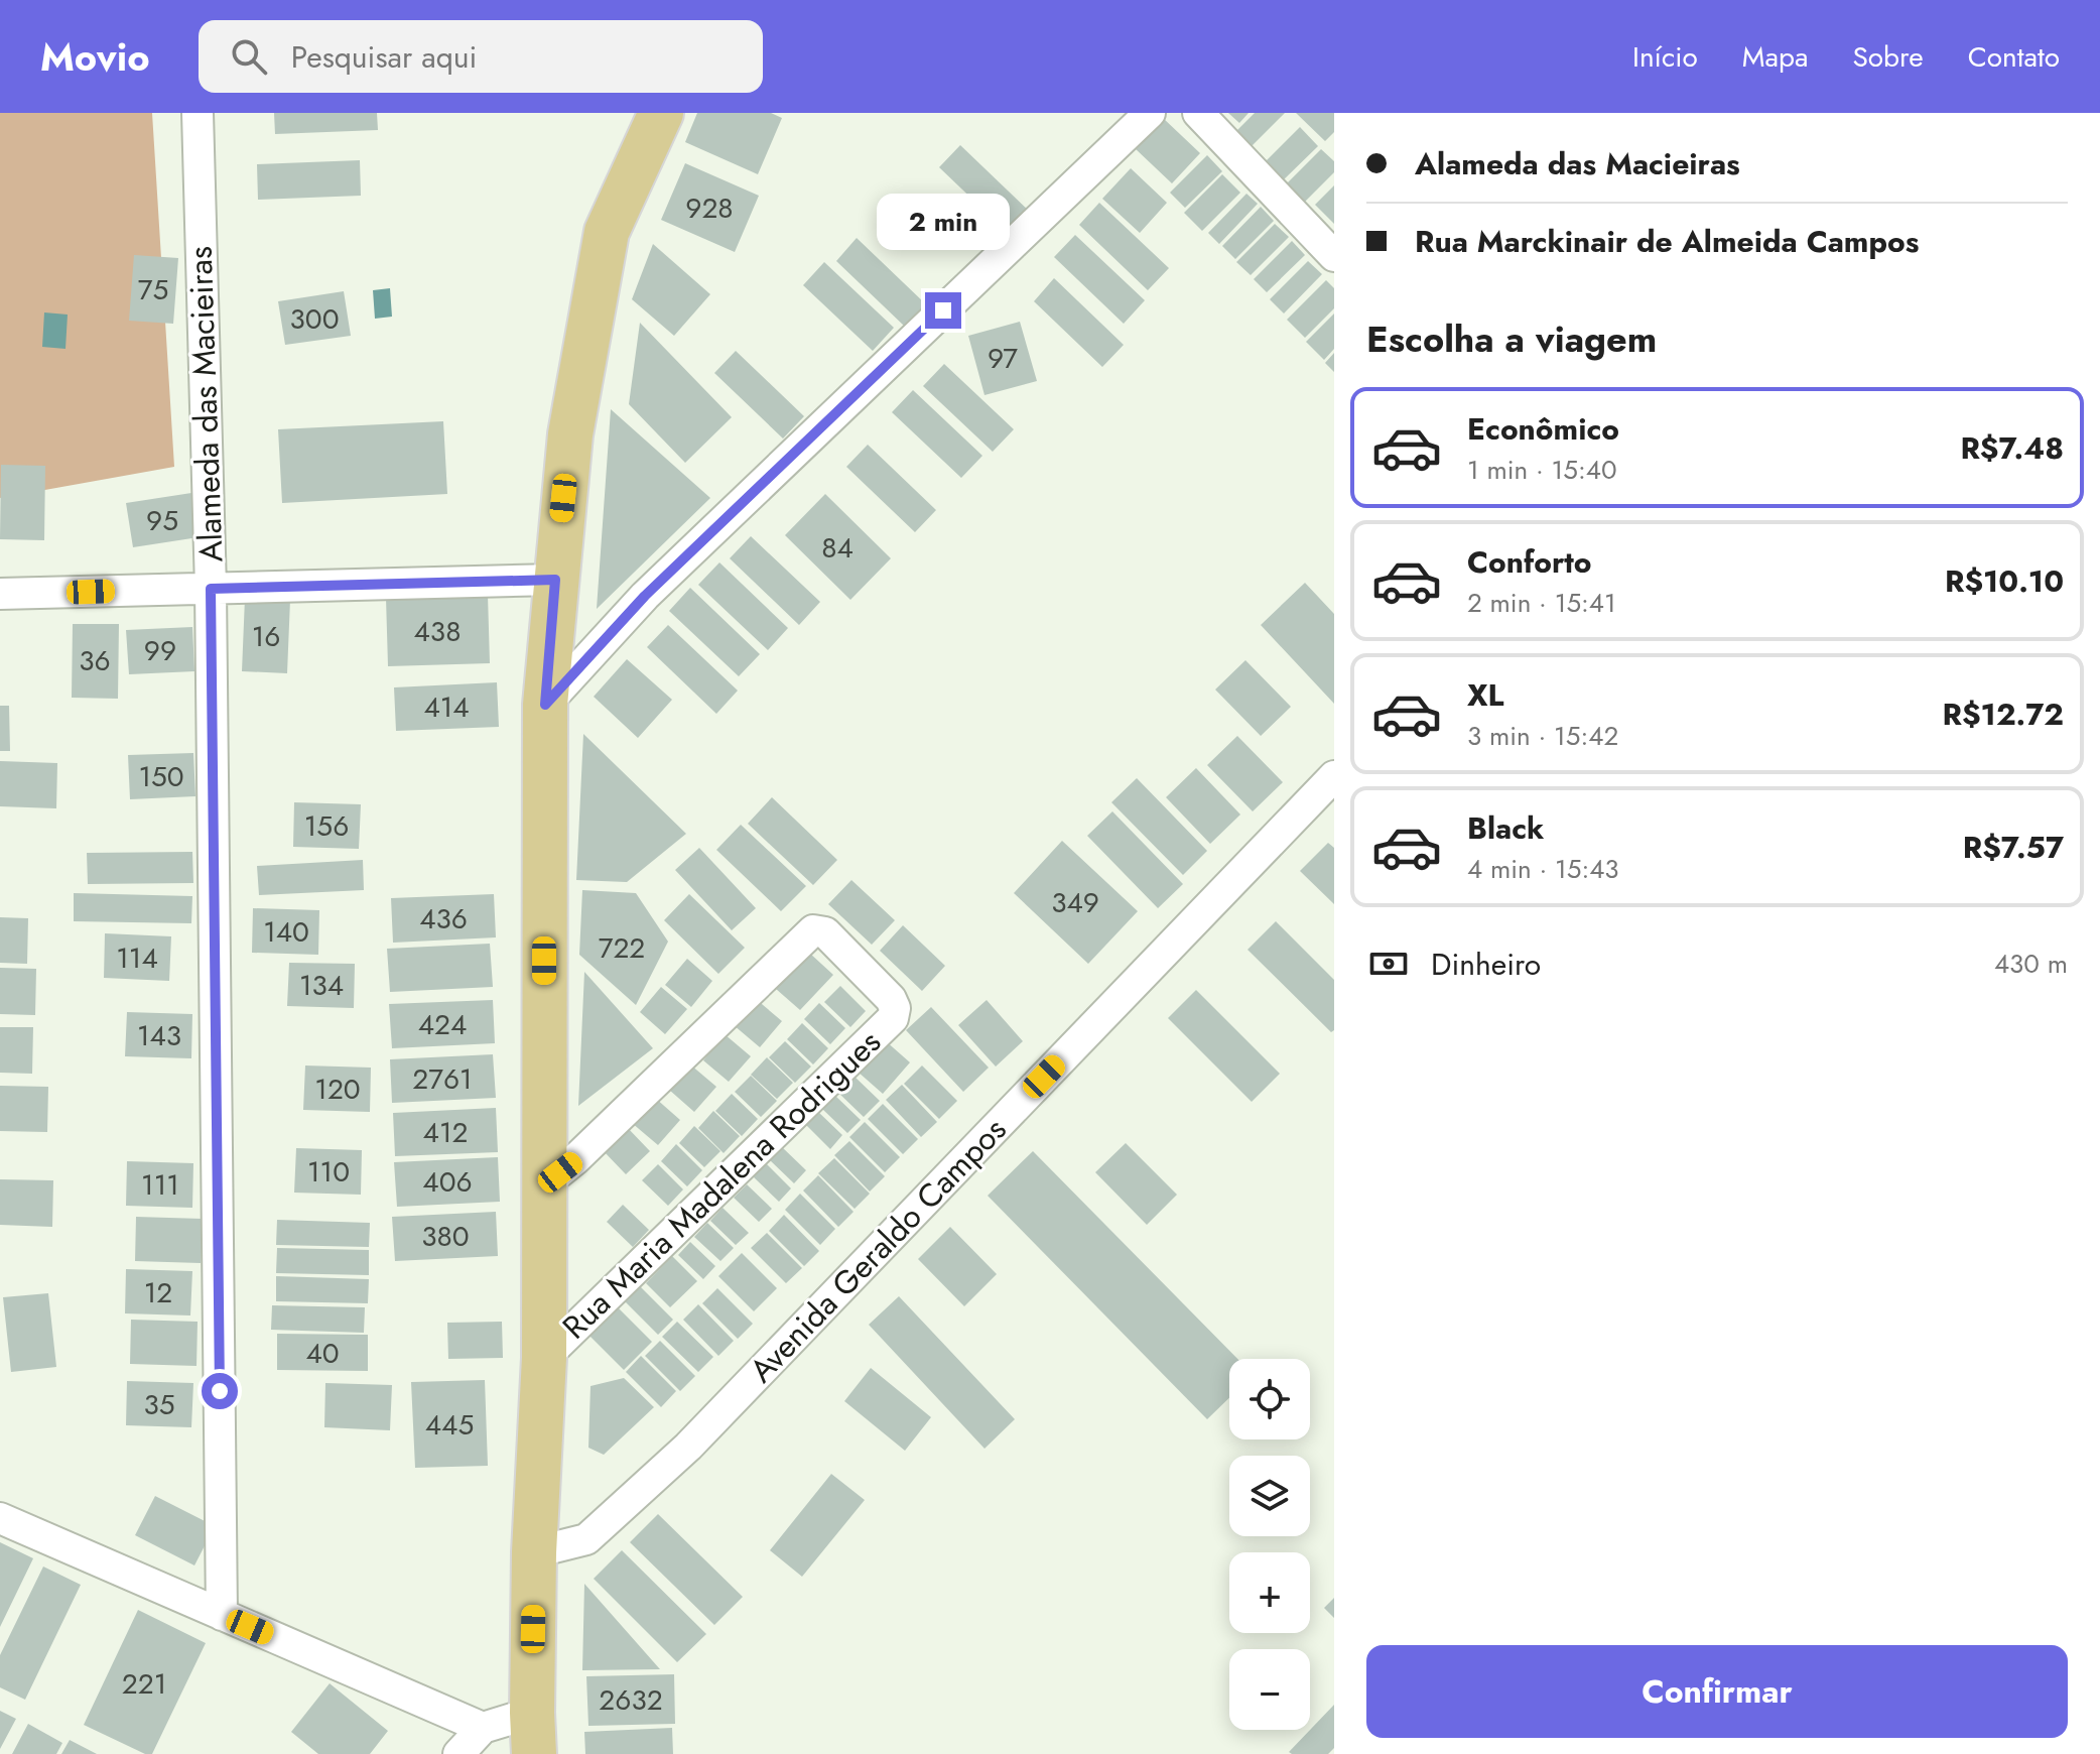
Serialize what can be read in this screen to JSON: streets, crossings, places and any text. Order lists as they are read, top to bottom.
{
  "streets": {
    "street": ["Alameda das Macieiras", "Rua Maria Madalena Rodrigues", "Avenida Geraldo Campos"]
  },
  "house_numbers": [
    "928",
    "75",
    "300",
    "97",
    "95",
    "84",
    "438",
    "16",
    "99",
    "36",
    "414",
    "150",
    "156",
    "349",
    "436",
    "140",
    "722",
    "114",
    "134",
    "424",
    "143",
    "2761",
    "120",
    "412",
    "110",
    "406",
    "111",
    "380",
    "12",
    "40",
    "35",
    "445",
    "221",
    "2632"
  ],
  "page": {
    "header": "Movio",
    "search": "Pesquisar aqui",
    "nav": [
      "Início",
      "Mapa",
      "Sobre",
      "Contato"
    ],
    "banner": ["Alameda das Macieiras", "Rua Marckinair de Almeida Campos"],
    "bubble": "2 min",
    "heading": "Escolha a viagem",
    "list": [
      {
        "name": "Econômico",
        "note": "1 min · 15:40",
        "value": "R$7.48"
      },
      {
        "name": "Conforto",
        "note": "2 min · 15:41",
        "value": "R$10.10"
      },
      {
        "name": "XL",
        "note": "3 min · 15:42",
        "value": "R$12.72"
      },
      {
        "name": "Black",
        "note": "4 min · 15:43",
        "value": "R$7.57"
      }
    ],
    "pay": ["Dinheiro", "430 m"],
    "map_buttons": ["+", "−"],
    "buttons": "Confirmar"
  }
}
